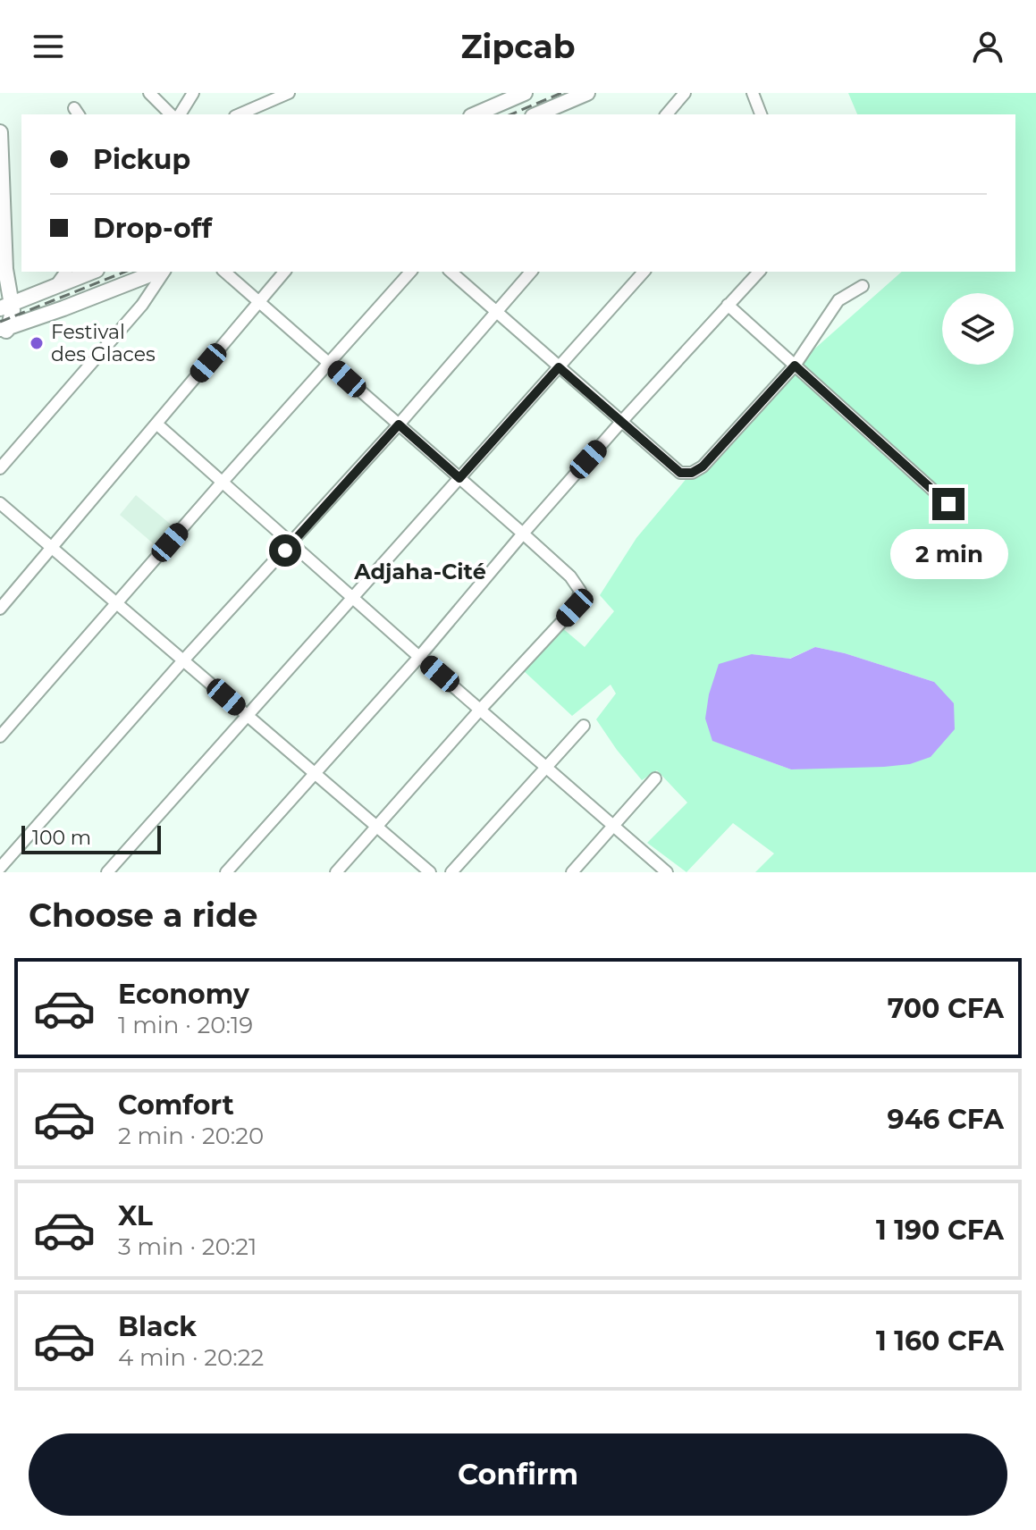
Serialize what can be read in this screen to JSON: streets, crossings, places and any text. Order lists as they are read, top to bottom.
{
  "districts": ["Adjaha-Cité"],
  "places": ["Festival des Glaces"],
  "scale_bar": "100 m",
  "page": {
    "header": "Zipcab",
    "banner": ["Pickup", "Drop-off"],
    "bubble": "2 min",
    "scale": "100 m",
    "heading": "Choose a ride",
    "list": [
      {
        "name": "Economy",
        "note": "1 min · 20:19",
        "value": "700 CFA"
      },
      {
        "name": "Comfort",
        "note": "2 min · 20:20",
        "value": "946 CFA"
      },
      {
        "name": "XL",
        "note": "3 min · 20:21",
        "value": "1 190 CFA"
      },
      {
        "name": "Black",
        "note": "4 min · 20:22",
        "value": "1 160 CFA"
      }
    ],
    "buttons": "Confirm"
  }
}
